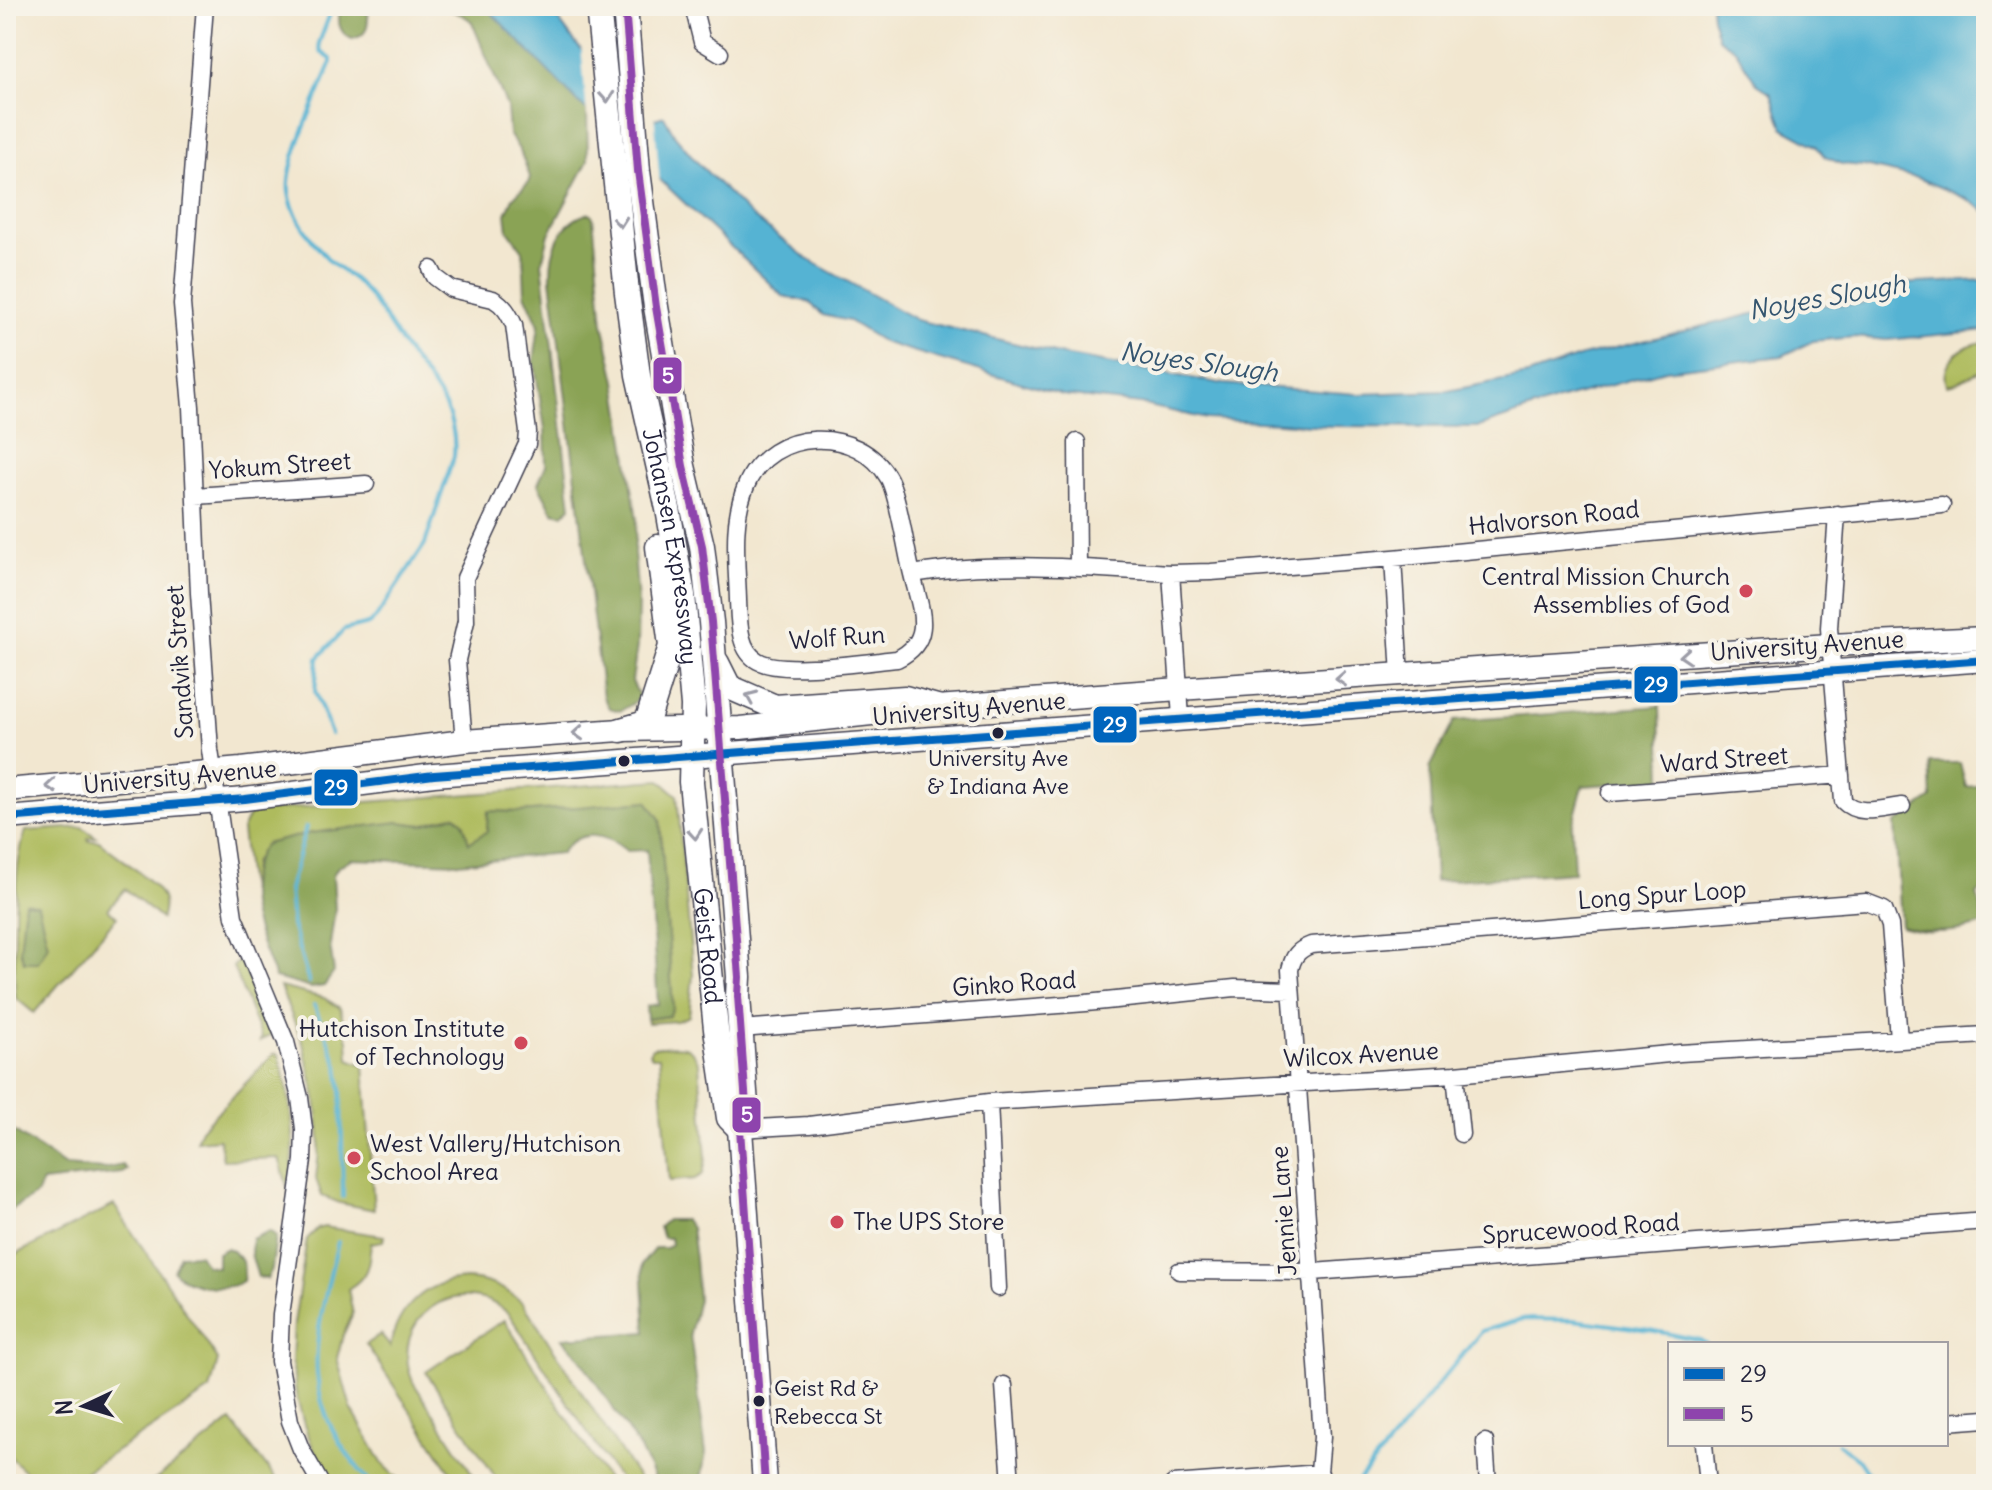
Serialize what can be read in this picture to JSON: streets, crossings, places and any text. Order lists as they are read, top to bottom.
{
  "streets": {
    "highway": ["Johansen Expressway", "Geist Road"],
    "main road": ["University Avenue"],
    "street": [
      "Yokum Street",
      "Halvorson Road",
      "Wolf Run",
      "Sandvik Street",
      "Ward Street",
      "Long Spur Loop",
      "Ginko Road",
      "Wilcox Avenue",
      "Jennie Lane",
      "Sprucewood Road"
    ]
  },
  "crossings": [
    ["Yokum Street", "Sandvik Street"],
    ["Johansen Expressway", "University Avenue"],
    ["Johansen Expressway", "Geist Road"],
    ["University Avenue", "Sandvik Street"],
    ["University Avenue", "Geist Road"],
    ["Long Spur Loop", "Wilcox Avenue"],
    ["Long Spur Loop", "Jennie Lane"],
    ["Geist Road", "Ginko Road"],
    ["Geist Road", "Wilcox Avenue"],
    ["Ginko Road", "Jennie Lane"],
    ["Wilcox Avenue", "Jennie Lane"],
    ["Jennie Lane", "Sprucewood Road"]
  ],
  "water": ["Noyes Slough"],
  "places": [
    "Central Mission Church Assemblies of God",
    "University Ave & Indiana Ave",
    "Hutchison Institute of Technology",
    "West Vallery/Hutchison School Area",
    "The UPS Store",
    "Geist Rd & Rebecca St"
  ],
  "lines": ["transit line 5", "transit line 29"],
  "legend": ["29", "5"],
  "north": "left"
}
